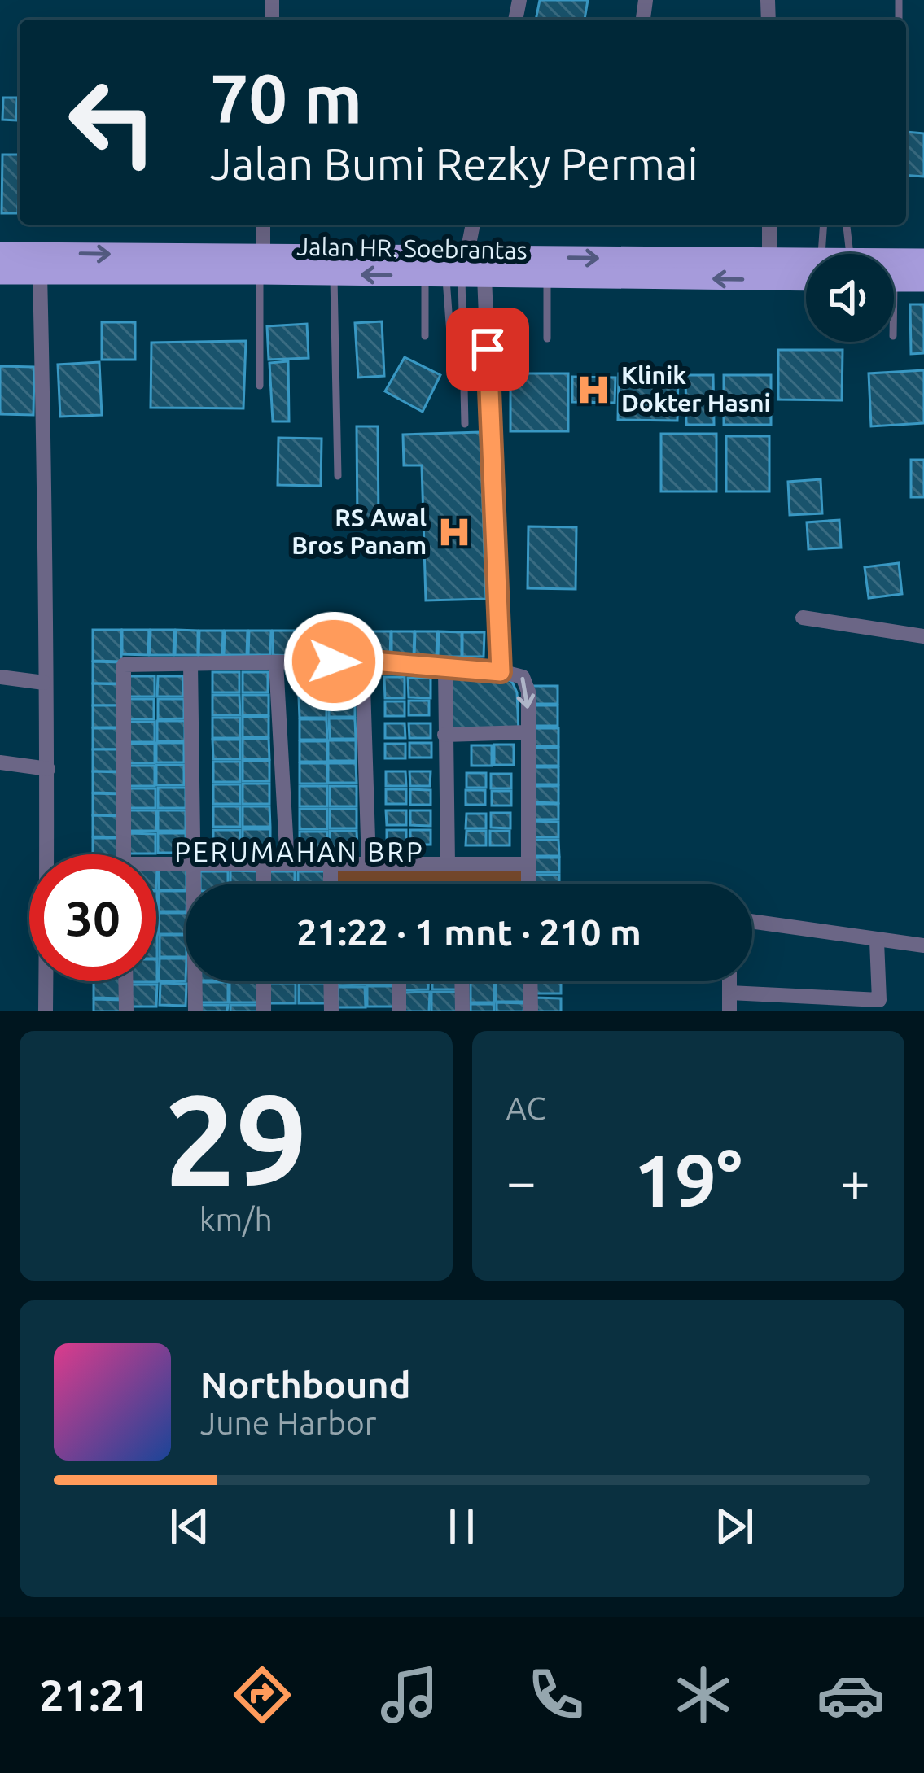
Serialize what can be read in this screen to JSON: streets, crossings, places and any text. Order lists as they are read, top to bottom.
{
  "streets": {
    "main road": ["Jalan HR. Soebrantas"]
  },
  "districts": ["PERUMAHAN BRP"],
  "places": {
    "hospital": ["Klinik Dokter Hasni", "RS Awal Bros Panam"]
  },
  "page": {
    "turn": ["70 m", "Jalan Bumi Rezky Permai"],
    "limit": "30",
    "trip": "21:22 · 1 mnt · 210 m",
    "tile": [
      ["29", "km/h"],
      "AC"
    ],
    "heat": ["−", "19°", "+"],
    "song": ["Northbound", "June Harbor"],
    "tabs": "21:21"
  }
}
